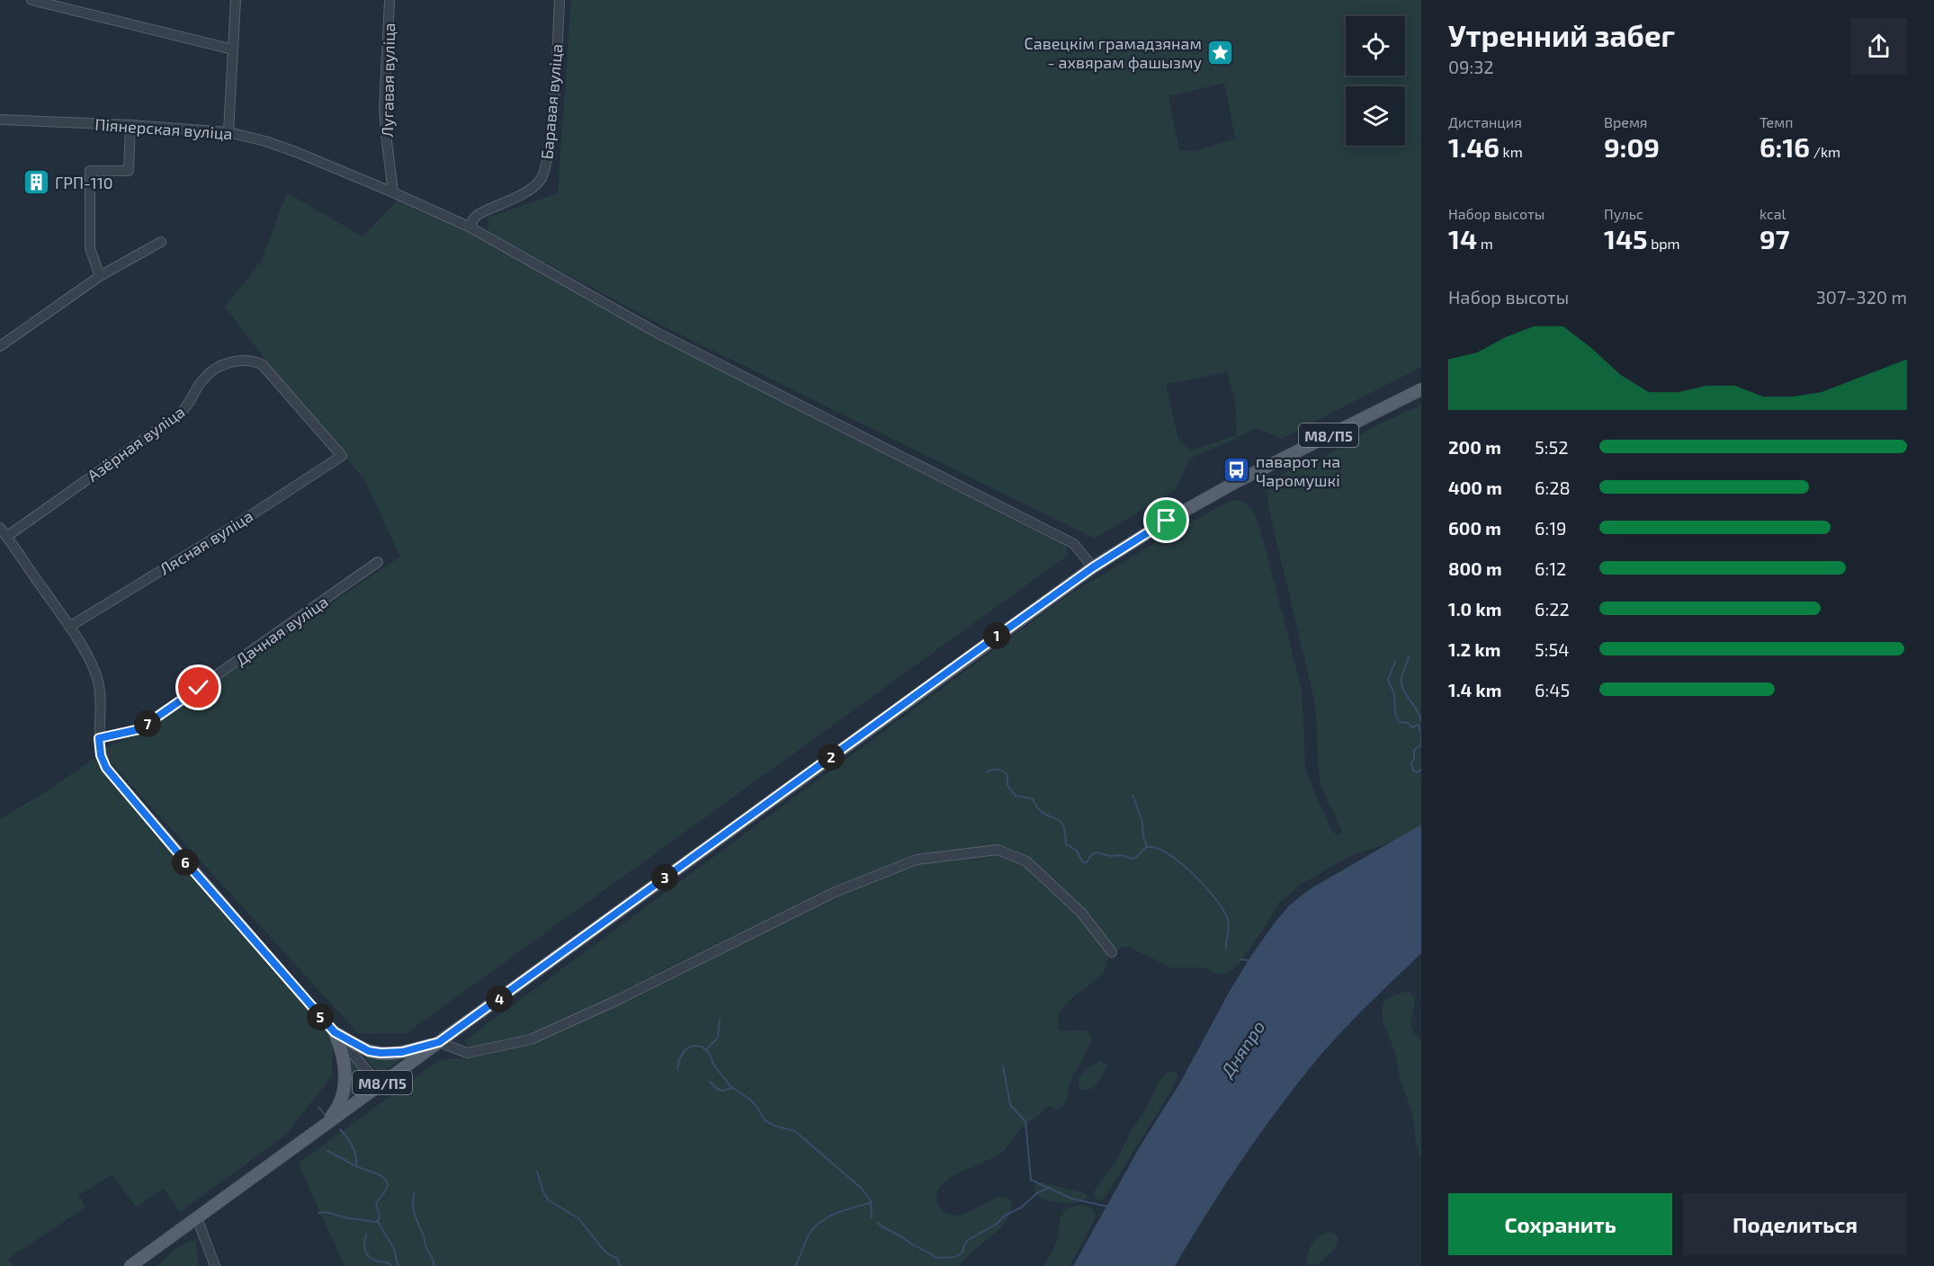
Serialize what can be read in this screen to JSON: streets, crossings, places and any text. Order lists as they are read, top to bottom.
{
  "streets": {
    "main road": ["М8/П5"],
    "street": [
      "Лугавая вуліца",
      "Баравая вуліца",
      "Піянерская вуліца",
      "Азёрная вуліца",
      "Лясная вуліца",
      "Дачная вуліца"
    ]
  },
  "crossings": [
    ["Лугавая вуліца", "Піянерская вуліца"],
    ["Баравая вуліца", "Піянерская вуліца"],
    ["Піянерская вуліца", "М8/П5"],
    ["Азёрная вуліца", "Лясная вуліца"]
  ],
  "water": ["Дняпро"],
  "places": {
    "place": ["Савецкім грамадзянам - ахвярам фашызму"],
    "building": ["ГРП-110"],
    "bus stop": ["паварот на Чаромушкі"]
  },
  "page": {
    "heading": ["Утренний забег", "09:32"],
    "stats": [
      ["Дистанция", "1.46 km"],
      ["Время", "9:09"],
      ["Темп", "6:16 /km"],
      ["Набор высоты", "14 m"],
      ["Пульс", "145 bpm"],
      ["kcal", "97"]
    ],
    "chart": ["Набор высоты", "307–320 m"],
    "list": [
      {
        "name": "200 m",
        "note": "5:52"
      },
      {
        "name": "400 m",
        "note": "6:28"
      },
      {
        "name": "600 m",
        "note": "6:19"
      },
      {
        "name": "800 m",
        "note": "6:12"
      },
      {
        "name": "1.0 km",
        "note": "6:22"
      },
      {
        "name": "1.2 km",
        "note": "5:54"
      },
      {
        "name": "1.4 km",
        "note": "6:45"
      }
    ],
    "pins": [
      "1",
      "7",
      "2",
      "6",
      "3",
      "4",
      "5"
    ],
    "buttons": ["Сохранить", "Поделиться"]
  }
}
